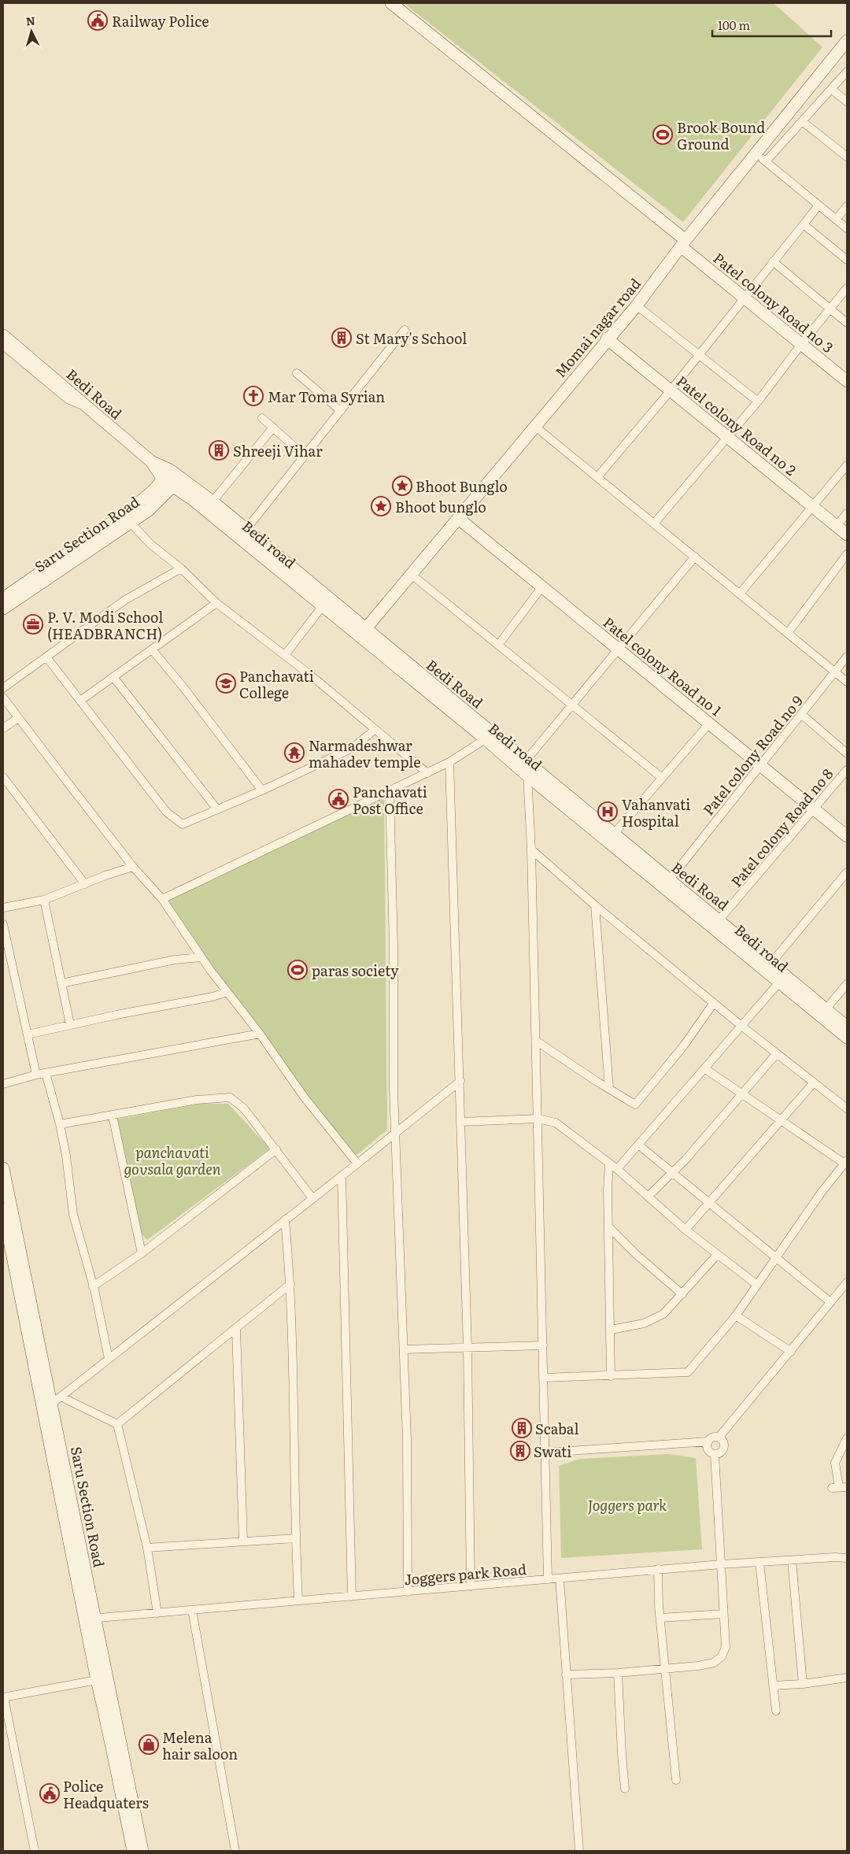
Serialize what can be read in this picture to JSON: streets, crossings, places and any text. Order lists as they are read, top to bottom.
{
  "streets": {
    "street": [
      "Patel colony Road no 3",
      "Momai nagar road",
      "Bedi Road",
      "Patel colony Road no 2",
      "Saru Section Road",
      "Bedi road",
      "Patel colony Road no 1",
      "Patel colony Road no 9",
      "Patel colony Road no 8",
      "Joggers park Road"
    ]
  },
  "crossings": [
    ["Patel colony Road no 3", "Momai nagar road"],
    ["Momai nagar road", "Bedi Road"],
    ["Momai nagar road", "Patel colony Road no 2"],
    ["Momai nagar road", "Patel colony Road no 1"],
    ["Bedi Road", "Saru Section Road"],
    ["Bedi Road", "Bedi road"],
    ["Bedi Road", "Patel colony Road no 9"],
    ["Bedi Road", "Patel colony Road no 8"],
    ["Saru Section Road", "Bedi road"],
    ["Saru Section Road", "Joggers park Road"],
    ["Bedi road", "Patel colony Road no 9"],
    ["Patel colony Road no 1", "Patel colony Road no 9"],
    ["Patel colony Road no 1", "Patel colony Road no 8"]
  ],
  "parks": ["panchavati govsala garden", "Joggers park"],
  "places": {
    "public building": ["Railway Police", "Panchavati Post Office", "Police Headquaters"],
    "sports": ["Brook Bound Ground", "paras society"],
    "building": [
      "St Mary's School",
      "Shreeji Vihar",
      "Scabal",
      "Swati"
    ],
    "church": ["Mar Toma Syrian"],
    "place": ["Bhoot Bunglo", "Bhoot bunglo"],
    "office": ["P. V. Modi School (HEADBRANCH)"],
    "school or university": ["Panchavati College"],
    "temple": ["Narmadeshwar mahadev temple"],
    "hospital": ["Vahanvati Hospital"],
    "shop": ["Melena hair saloon"]
  },
  "scale_bar": "100 m",
  "north": "top"
}
